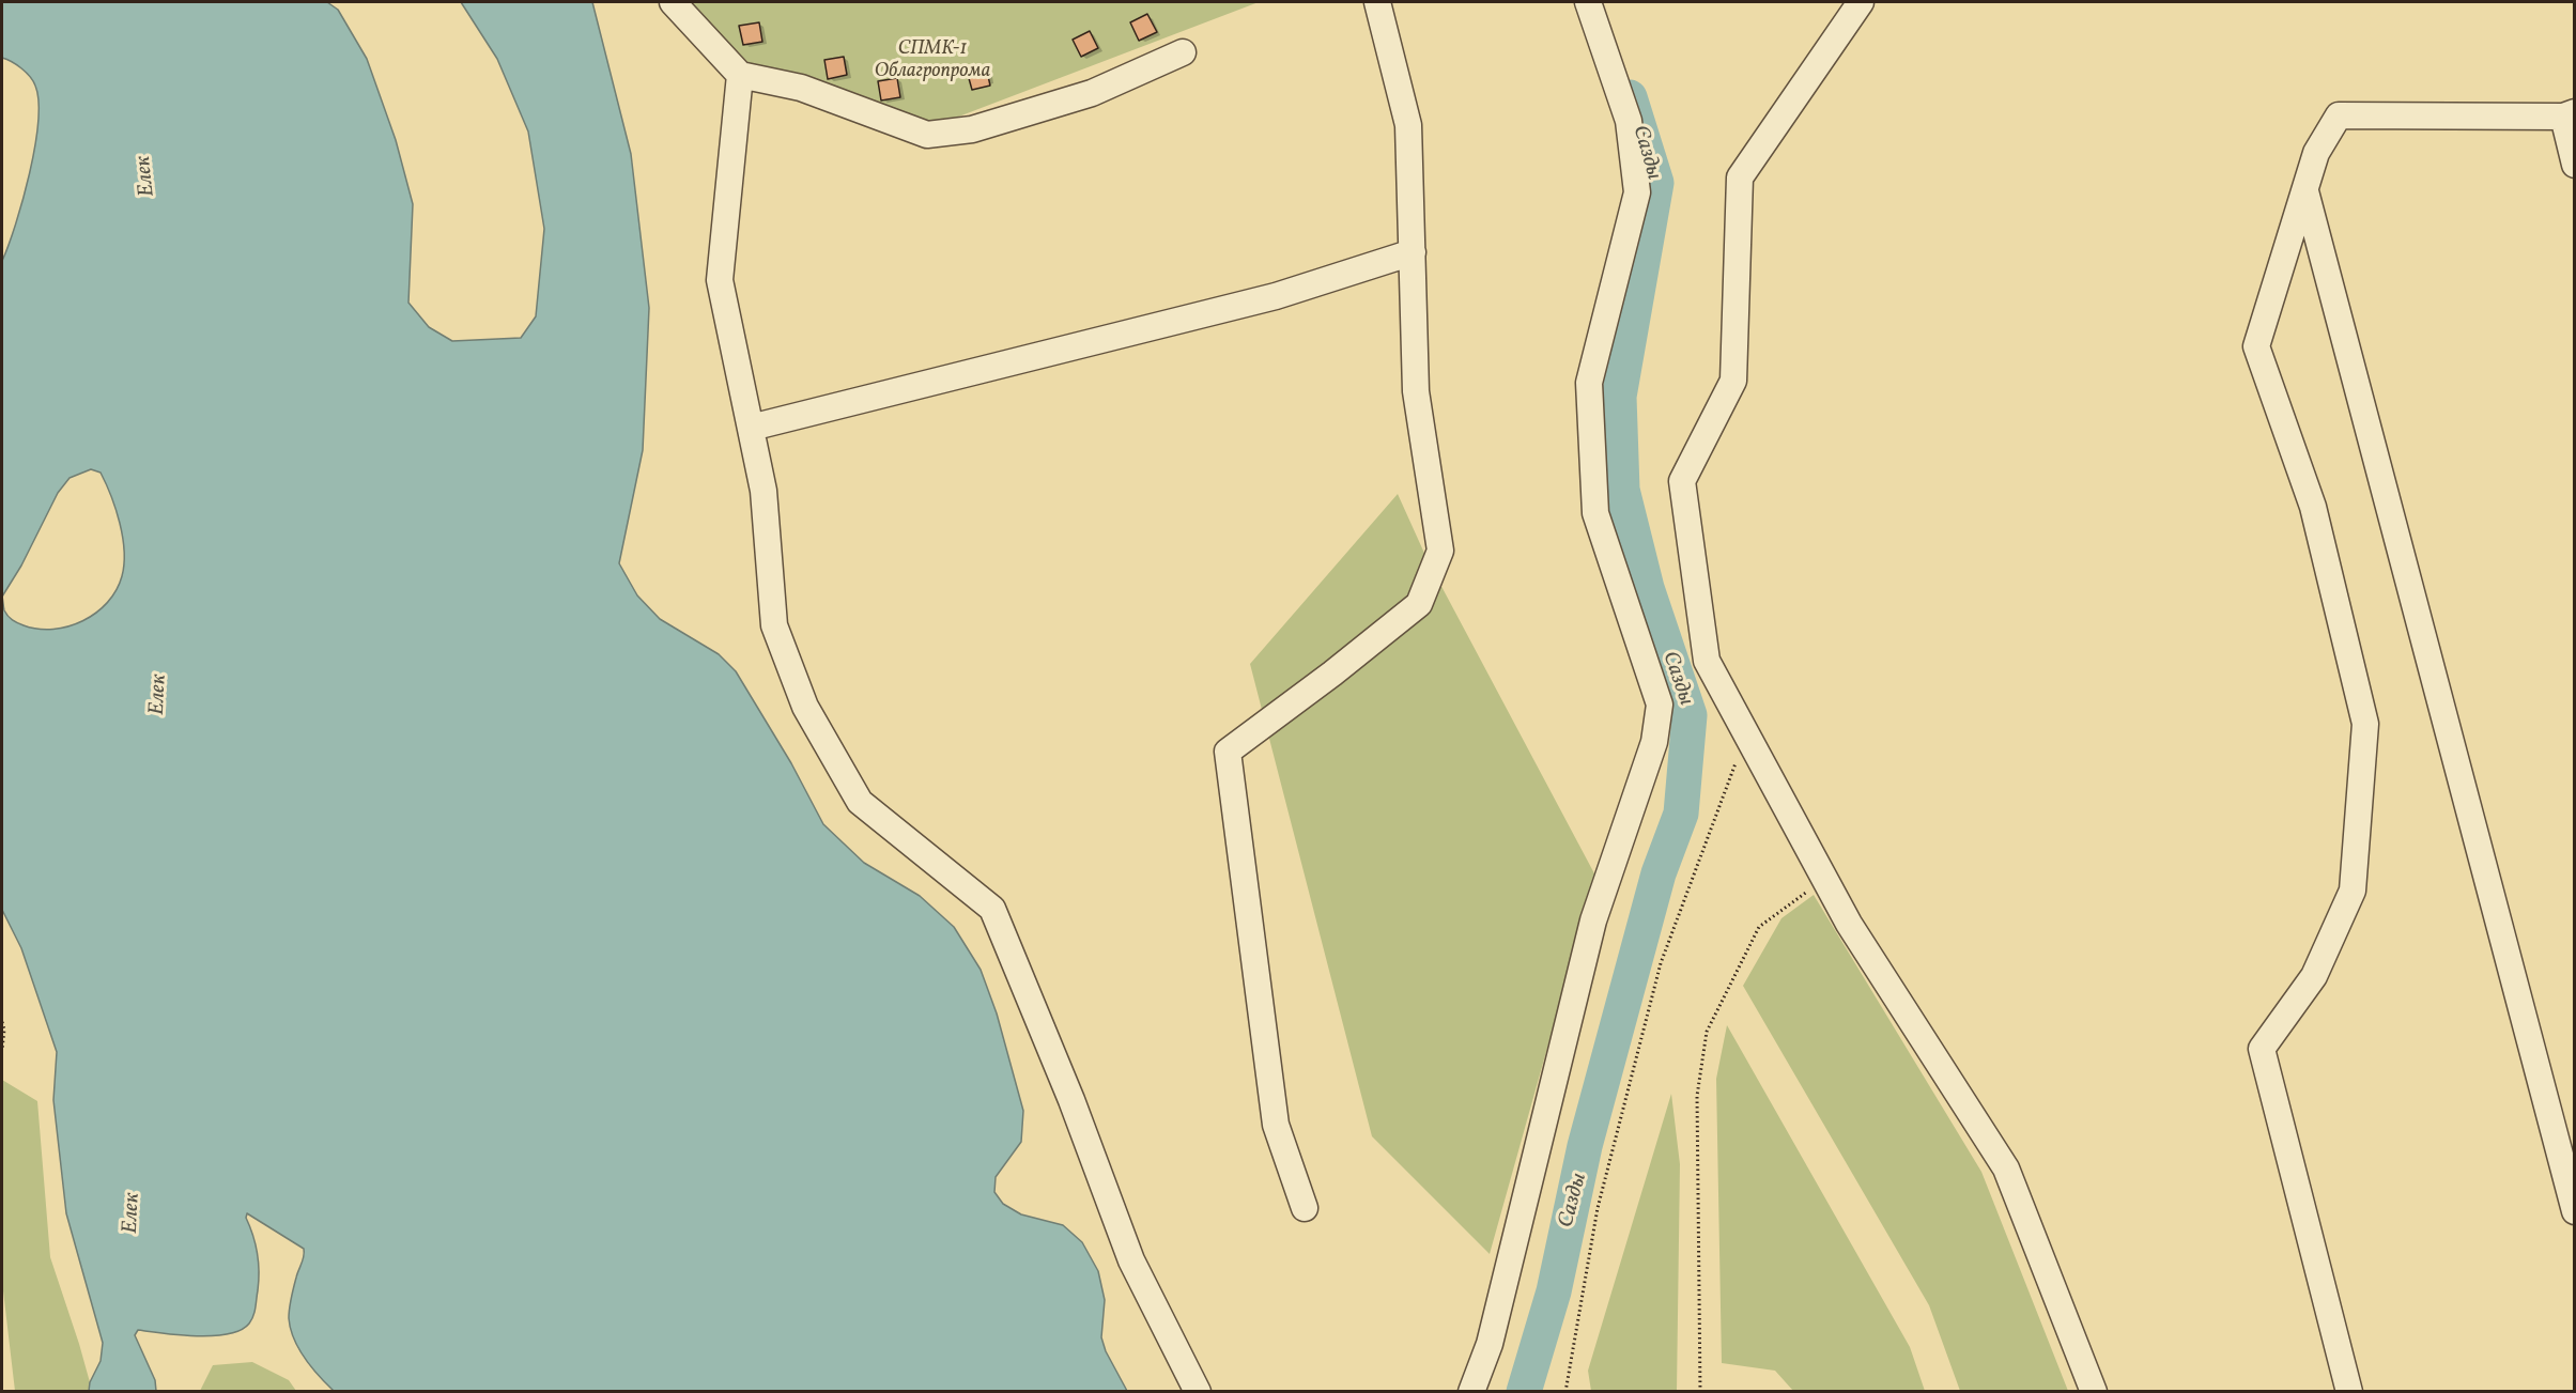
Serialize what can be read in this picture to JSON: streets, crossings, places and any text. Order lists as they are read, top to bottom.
{
  "water": ["Сазды", "Елек"],
  "parks": ["СПМК-1 Облагропрома"]
}
